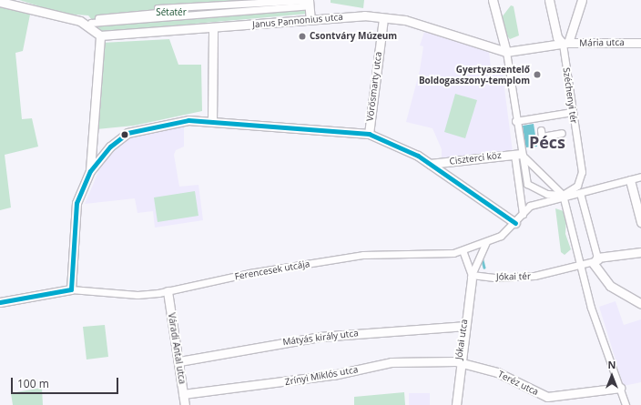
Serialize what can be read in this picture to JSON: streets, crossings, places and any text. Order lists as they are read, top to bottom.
{
  "streets": {
    "street": [
      "Janus Pannonius utca",
      "Mária utca",
      "Vörösmarty utca",
      "Széchenyi tér",
      "Ciszterci köz",
      "Ferencesek utcája",
      "Jókai tér",
      "Mátyás király utca",
      "Jókai utca",
      "Váradi Antal utca",
      "Zrínyi Miklós utca",
      "Teréz utca"
    ]
  },
  "crossings": [
    ["Janus Pannonius utca", "Vörösmarty utca"],
    ["Mária utca", "Széchenyi tér"],
    ["Széchenyi tér", "Ferencesek utcája"],
    ["Ferencesek utcája", "Jókai utca"],
    ["Ferencesek utcája", "Váradi Antal utca"],
    ["Jókai tér", "Jókai utca"],
    ["Mátyás király utca", "Jókai utca"],
    ["Mátyás király utca", "Váradi Antal utca"],
    ["Jókai utca", "Zrínyi Miklós utca"],
    ["Jókai utca", "Teréz utca"],
    ["Váradi Antal utca", "Zrínyi Miklós utca"],
    ["Zrínyi Miklós utca", "Teréz utca"]
  ],
  "districts": ["Pécs"],
  "parks": ["Sétatér"],
  "places": ["Csontváry Múzeum", "Gyertyaszentelő Boldogasszony-templom"],
  "scale_bar": "100 m",
  "north": "top"
}
